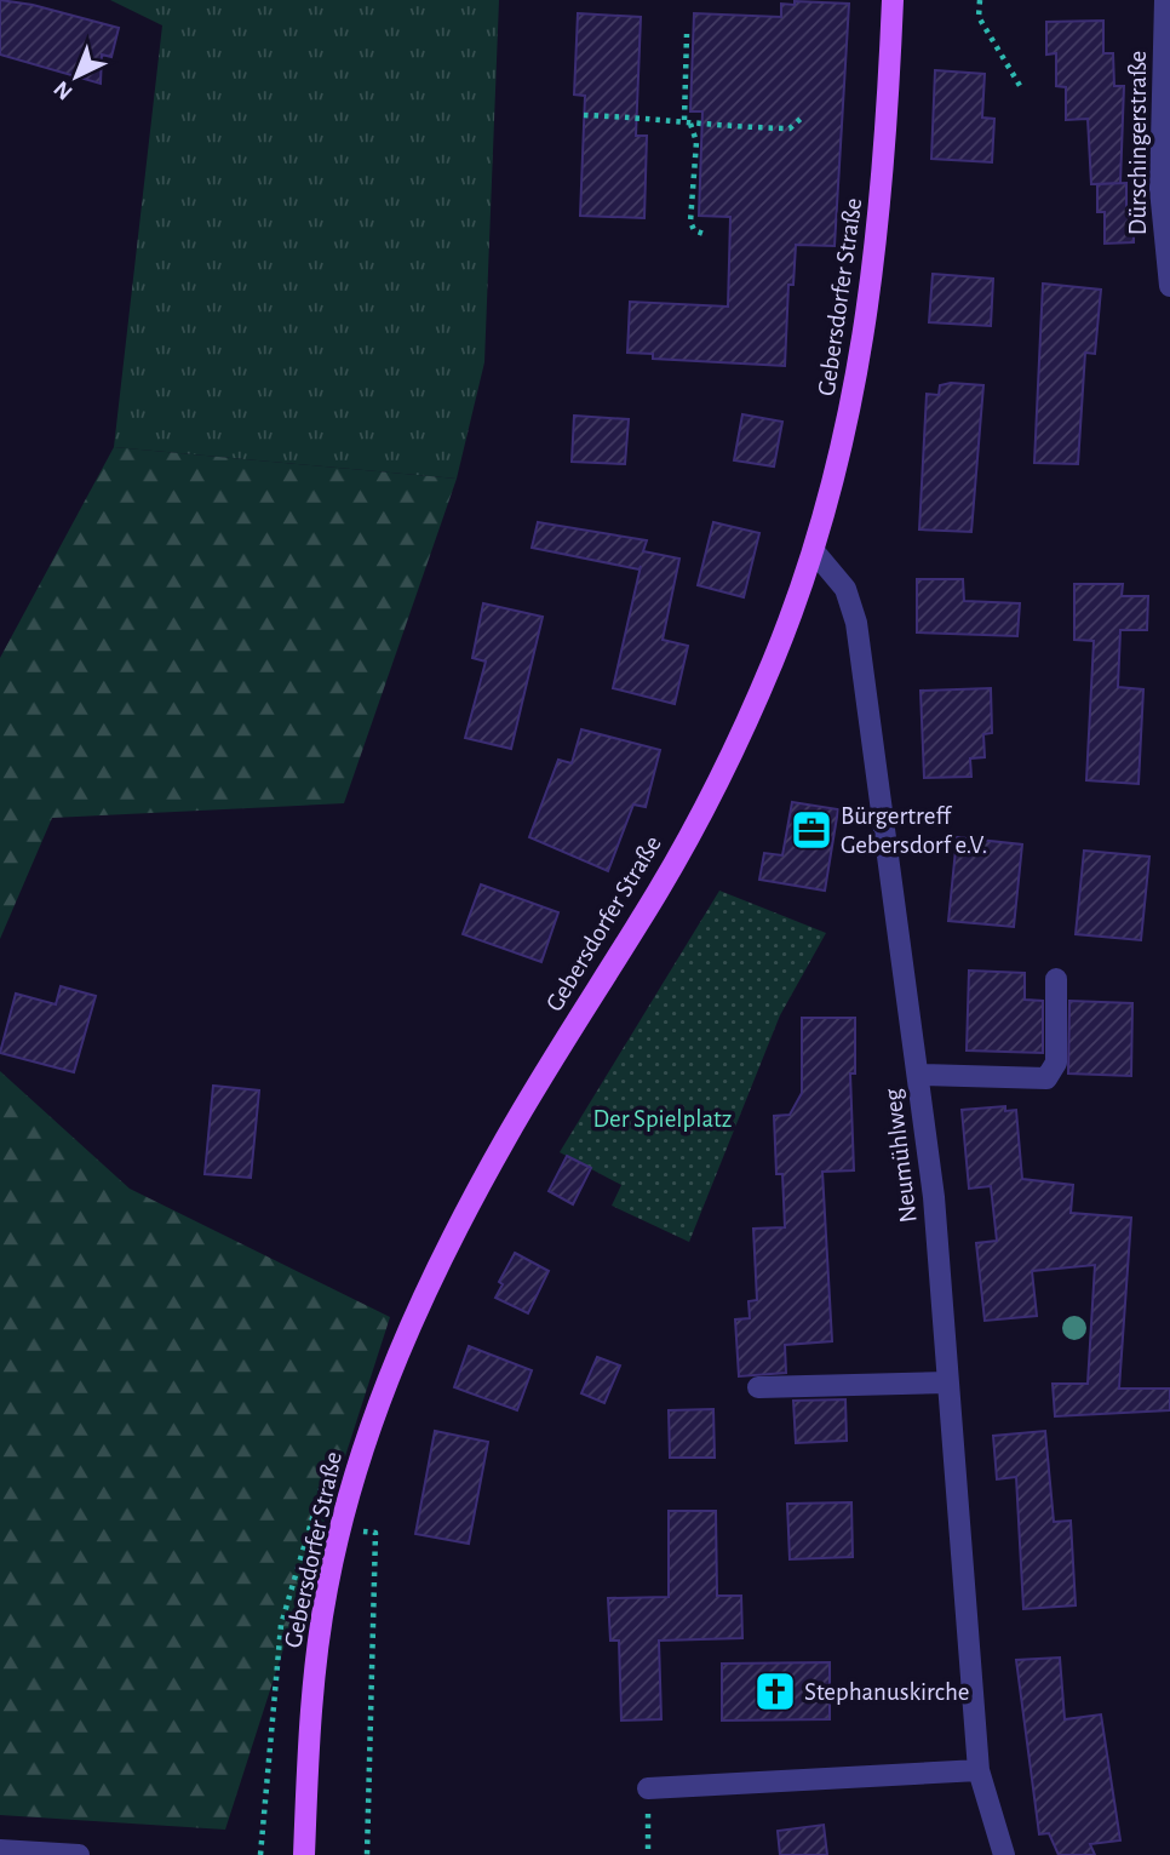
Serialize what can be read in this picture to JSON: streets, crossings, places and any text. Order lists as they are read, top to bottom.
{
  "streets": {
    "main road": ["Gebersdorfer Straße"],
    "street": ["Dürschingerstraße", "Neumühlweg"]
  },
  "crossings": [
    ["Gebersdorfer Straße", "Neumühlweg"]
  ],
  "parks": ["Der Spielplatz"],
  "places": {
    "office": ["Bürgertreff Gebersdorf e.V."],
    "church": ["Stephanuskirche"]
  },
  "north": "bottom left"
}
